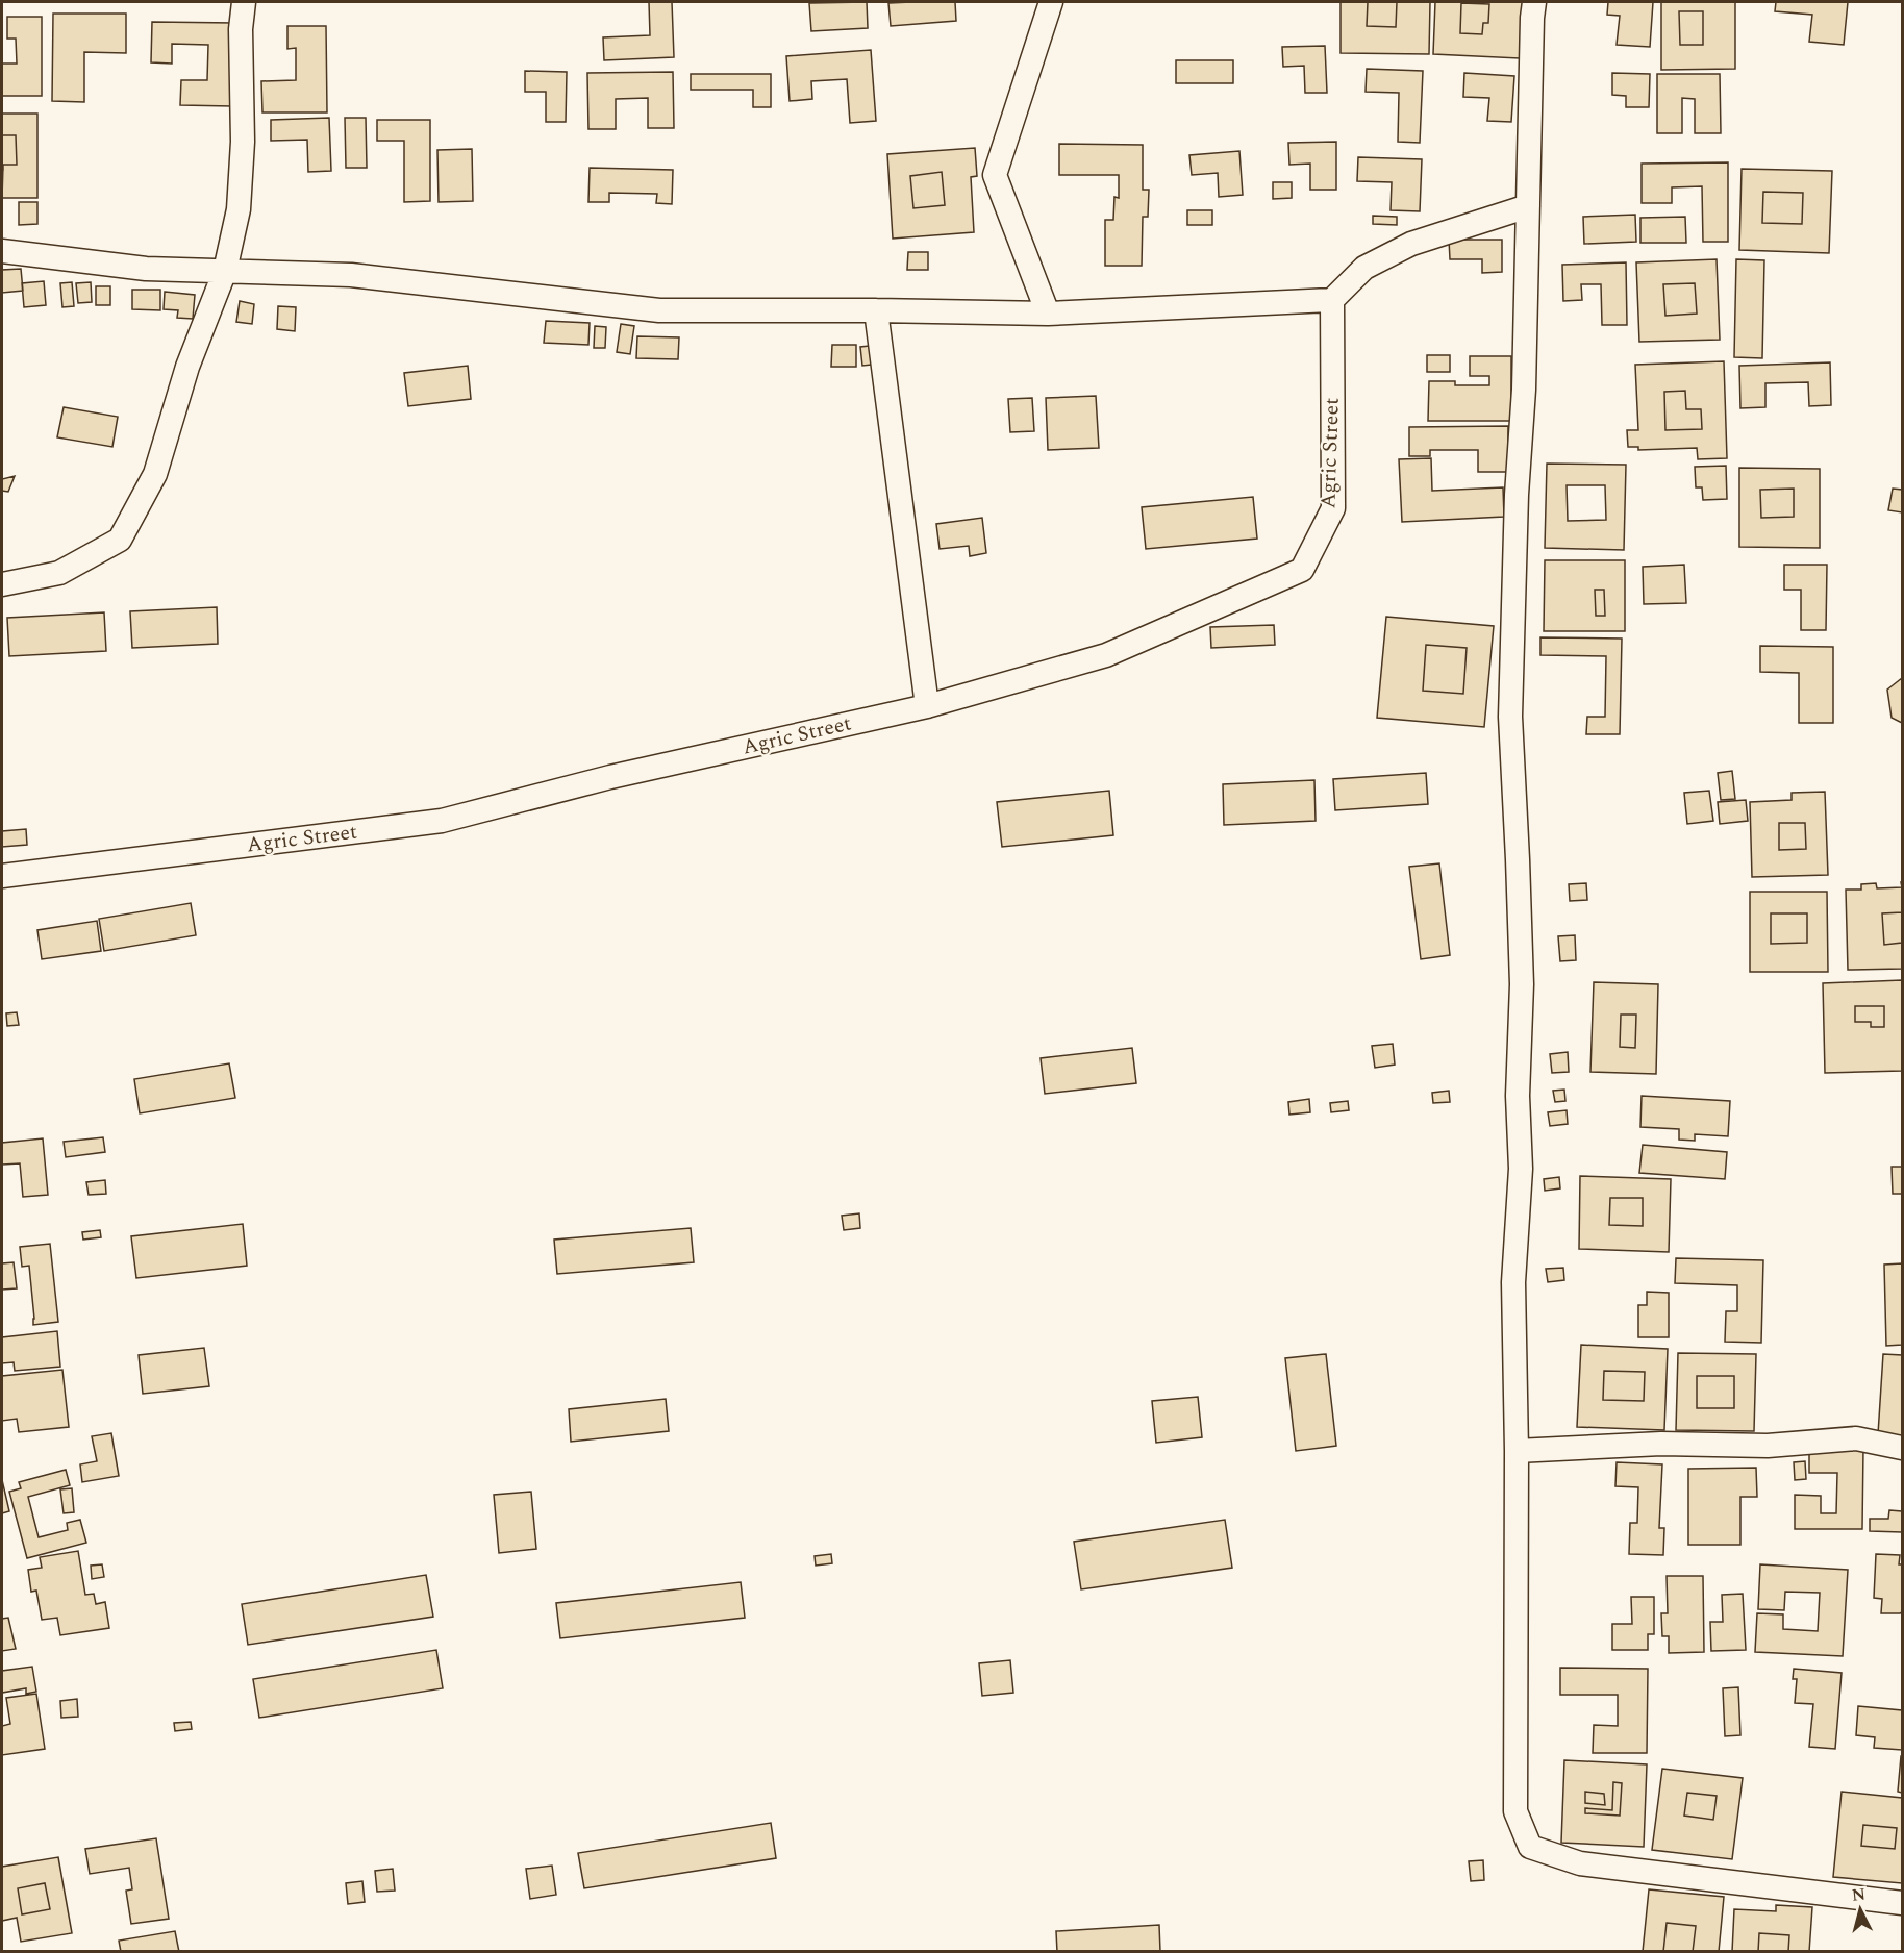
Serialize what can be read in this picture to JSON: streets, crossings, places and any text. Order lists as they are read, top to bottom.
{
  "streets": {
    "street": ["Agric Street"]
  },
  "north": "top"
}
